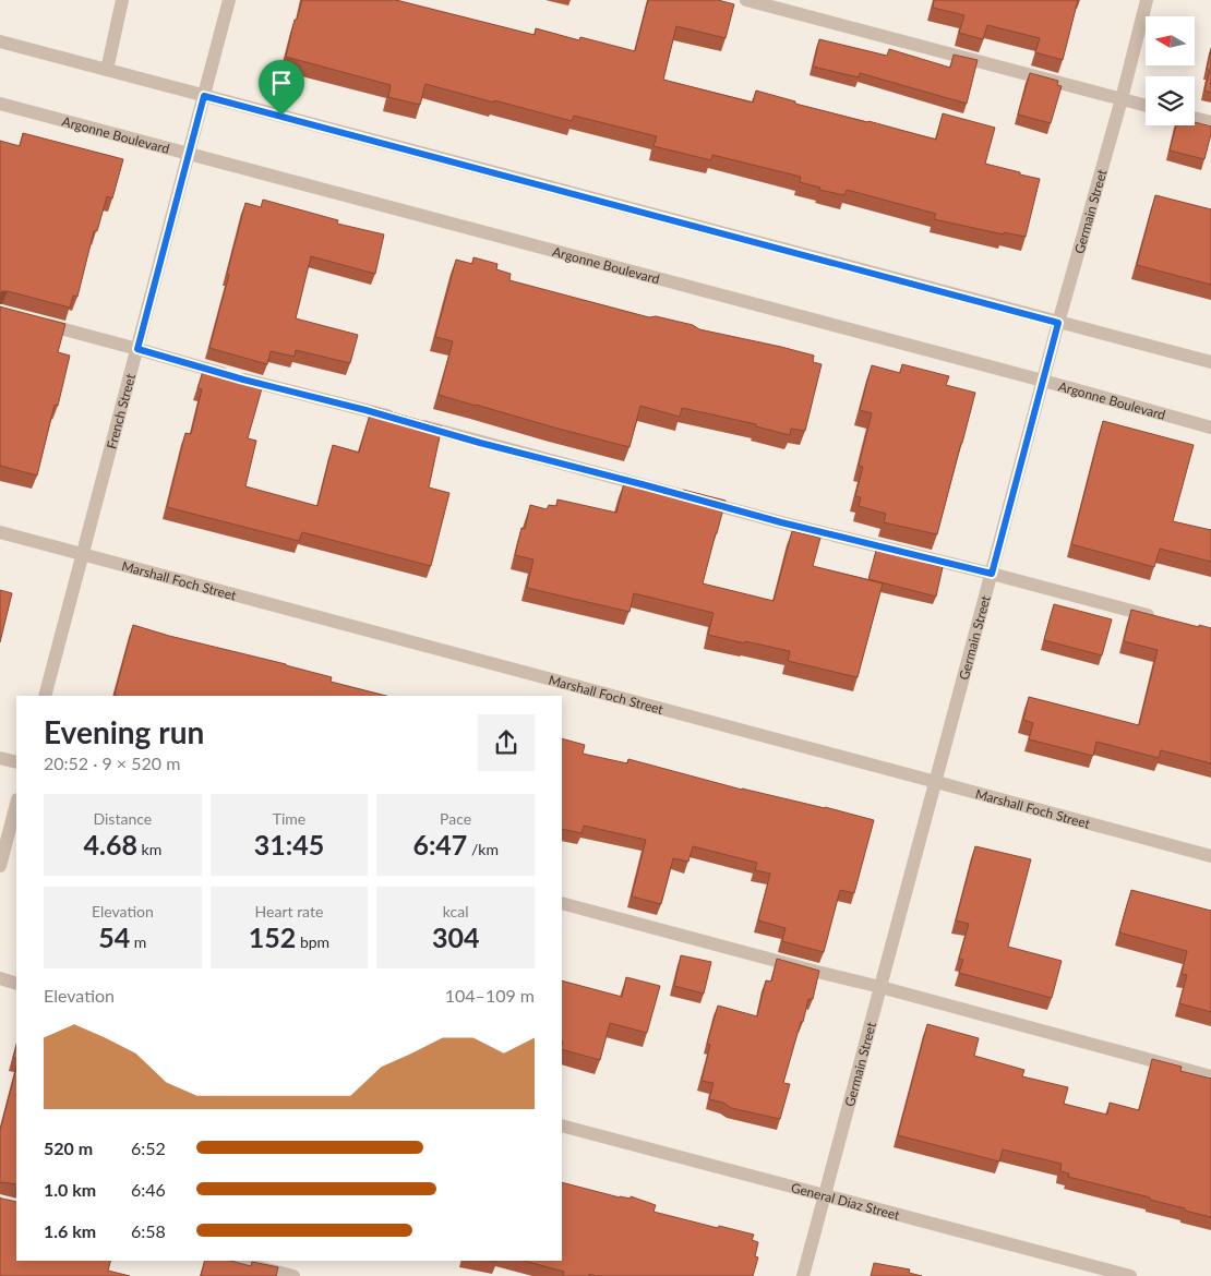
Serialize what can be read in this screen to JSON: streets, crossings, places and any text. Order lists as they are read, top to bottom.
{
  "streets": {
    "street": [
      "Argonne Boulevard",
      "Germain Street",
      "French Street",
      "Marshall Foch Street",
      "General Diaz Street"
    ]
  },
  "crossings": [
    ["Argonne Boulevard", "Germain Street"],
    ["Argonne Boulevard", "French Street"],
    ["Germain Street", "Marshall Foch Street"],
    ["Germain Street", "General Diaz Street"],
    ["French Street", "Marshall Foch Street"]
  ],
  "north": "left",
  "page": {
    "heading": ["Evening run", "20:52 · 9 × 520 m"],
    "stats": [
      ["Distance", "4.68 km"],
      ["Time", "31:45"],
      ["Pace", "6:47 /km"],
      ["Elevation", "54 m"],
      ["Heart rate", "152 bpm"],
      ["kcal", "304"]
    ],
    "chart": ["Elevation", "104–109 m"],
    "list": [
      {
        "name": "520 m",
        "note": "6:52"
      },
      {
        "name": "1.0 km",
        "note": "6:46"
      },
      {
        "name": "1.6 km",
        "note": "6:58"
      }
    ]
  }
}
